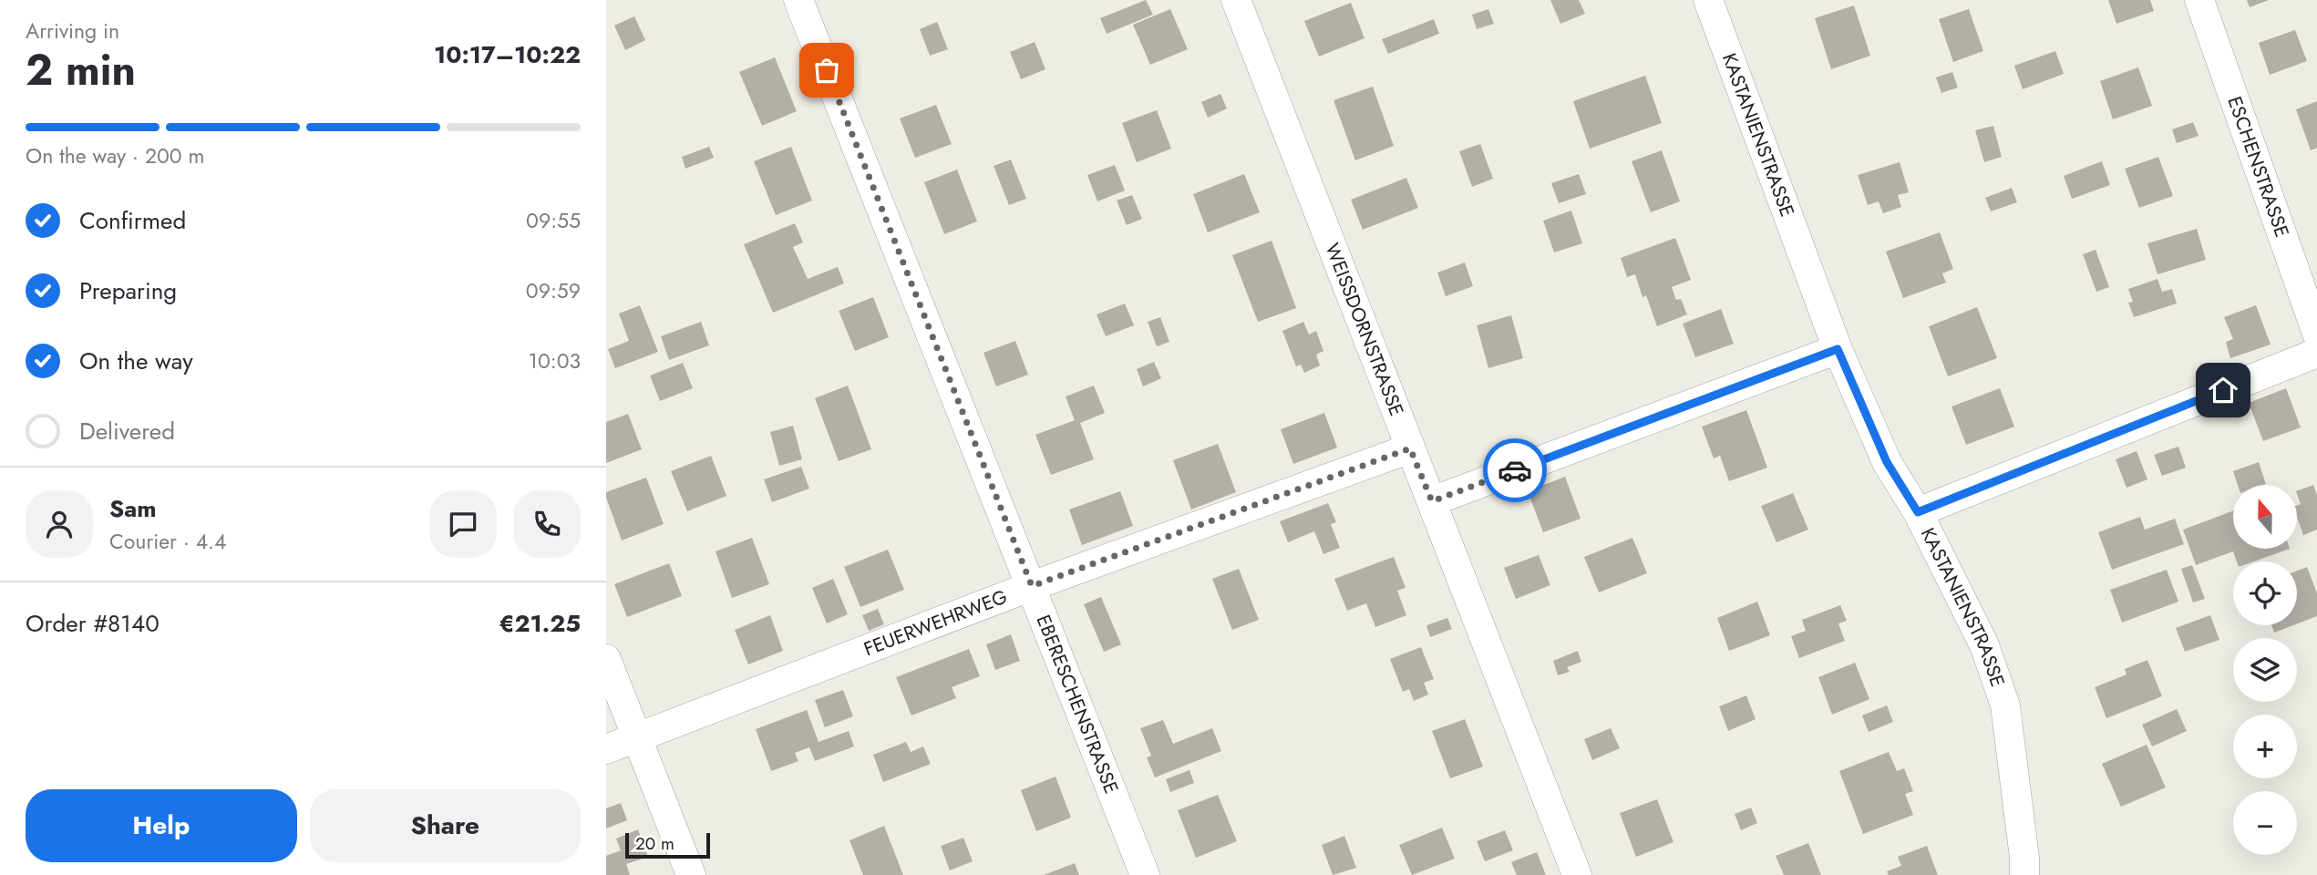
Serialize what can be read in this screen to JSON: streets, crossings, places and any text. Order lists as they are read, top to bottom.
{
  "streets": {
    "street": [
      "KASTANIENSTRASSE",
      "ESCHENSTRASSE",
      "WEISSDORNSTRASSE",
      "FEUERWEHRWEG",
      "EBERESCHENSTRASSE"
    ]
  },
  "crossings": [
    ["WEISSDORNSTRASSE", "FEUERWEHRWEG"],
    ["FEUERWEHRWEG", "EBERESCHENSTRASSE"]
  ],
  "scale_bar": "20 m",
  "north": "top",
  "page": {
    "heading": ["2 min", "Arriving in", "10:17–10:22"],
    "panel": [
      "Sam",
      "Courier · 4.4",
      "Order #8140",
      "€21.25"
    ],
    "bar": "On the way · 200 m",
    "list": [
      ["Confirmed", "09:55"],
      ["Preparing", "09:59"],
      ["On the way", "10:03"],
      "Delivered"
    ],
    "map_buttons": ["+", "−"],
    "buttons": ["Help", "Share"],
    "scale": "20 m"
  }
}
